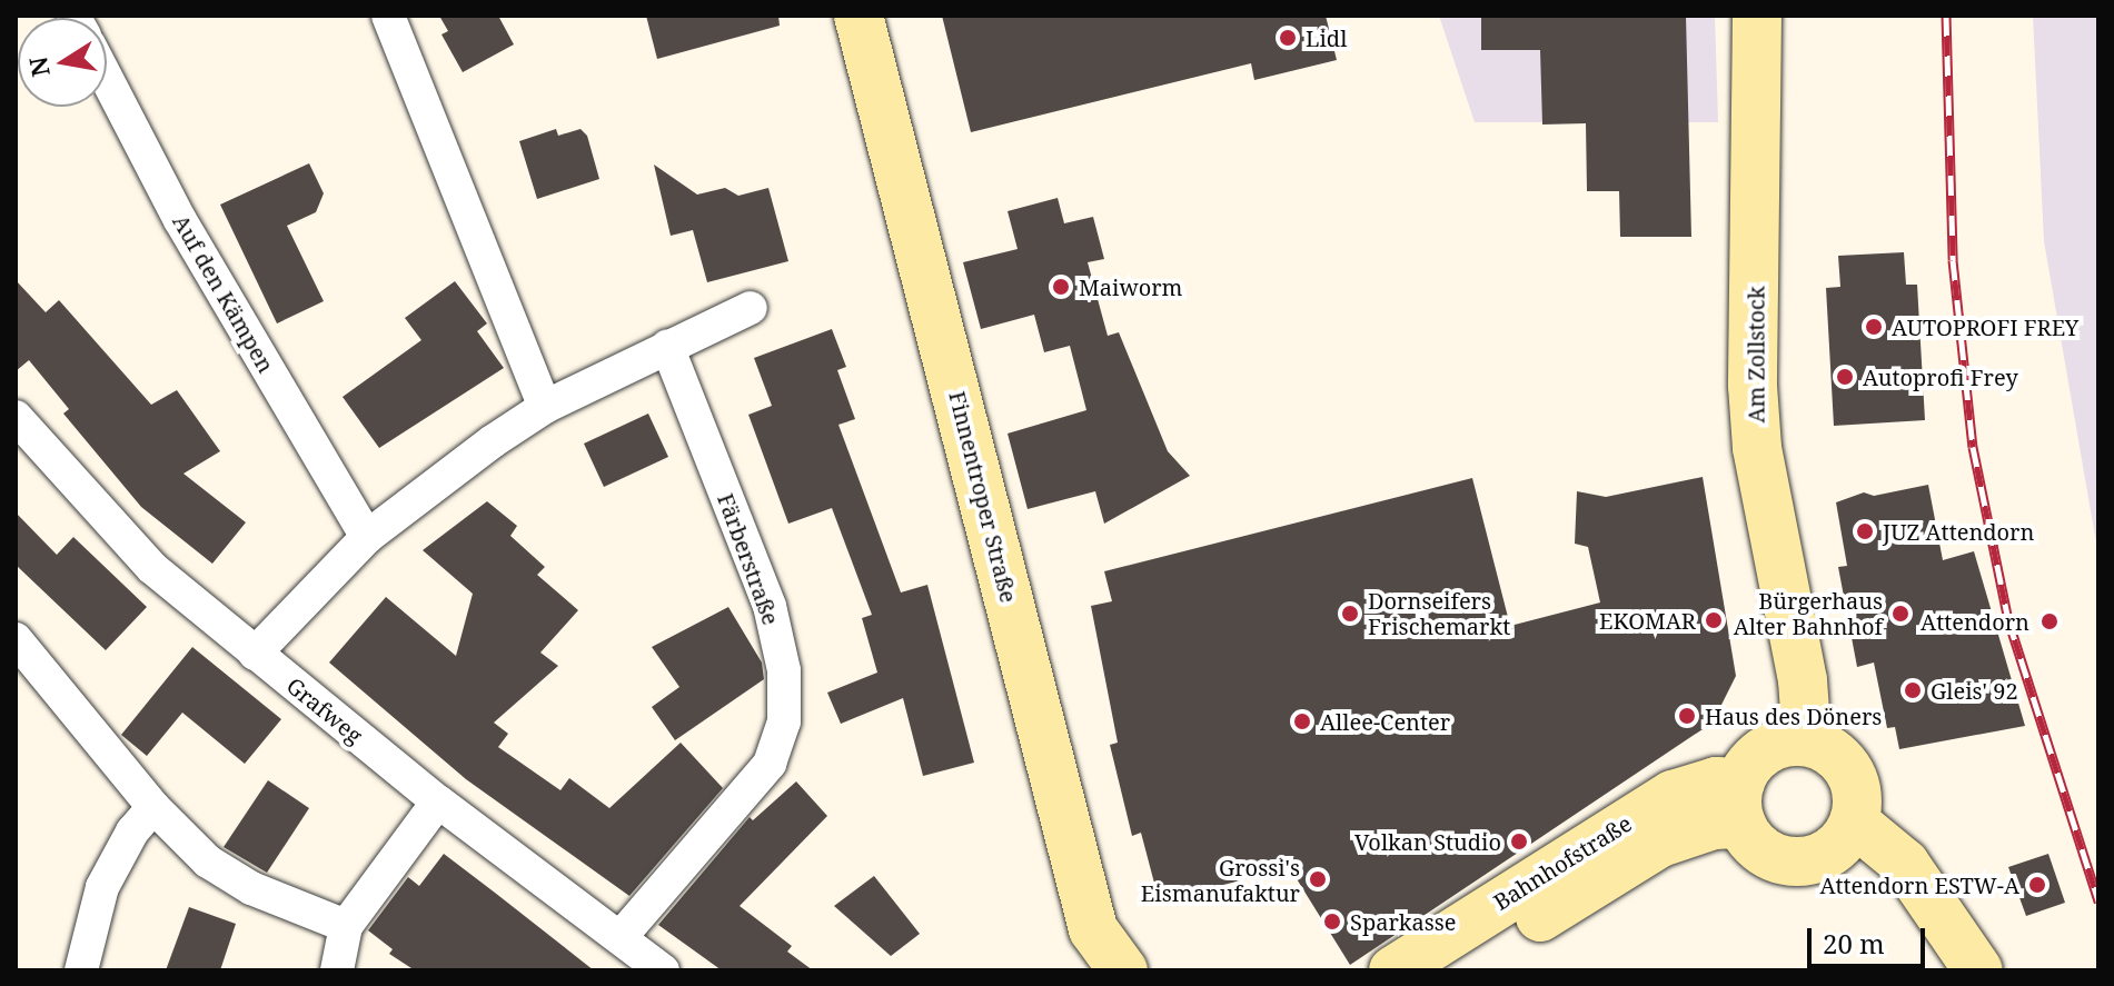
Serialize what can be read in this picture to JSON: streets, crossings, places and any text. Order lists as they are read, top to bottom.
{
  "streets": {
    "street": [
      "Auf den Kämpen",
      "Am Zollstock",
      "Finnentroper Straße",
      "Färberstraße",
      "Grafweg",
      "Bahnhofstraße"
    ]
  },
  "crossings": [
    ["Am Zollstock", "Bahnhofstraße"],
    ["Färberstraße", "Grafweg"]
  ],
  "places": [
    "Lidl",
    "Maiworm",
    "AUTOPROFI FREY",
    "Autoprofi Frey",
    "JUZ Attendorn",
    "Dornseifers Frischemarkt",
    "Bürgerhaus Alter Bahnhof",
    "EKOMAR",
    "Attendorn",
    "Gleis' 92",
    "Haus des Döners",
    "Allee-Center",
    "Volkan Studio",
    "Grossi's Eismanufaktur",
    "Attendorn ESTW-A",
    "Sparkasse"
  ],
  "scale_bar": "20 m",
  "north": "left"
}
